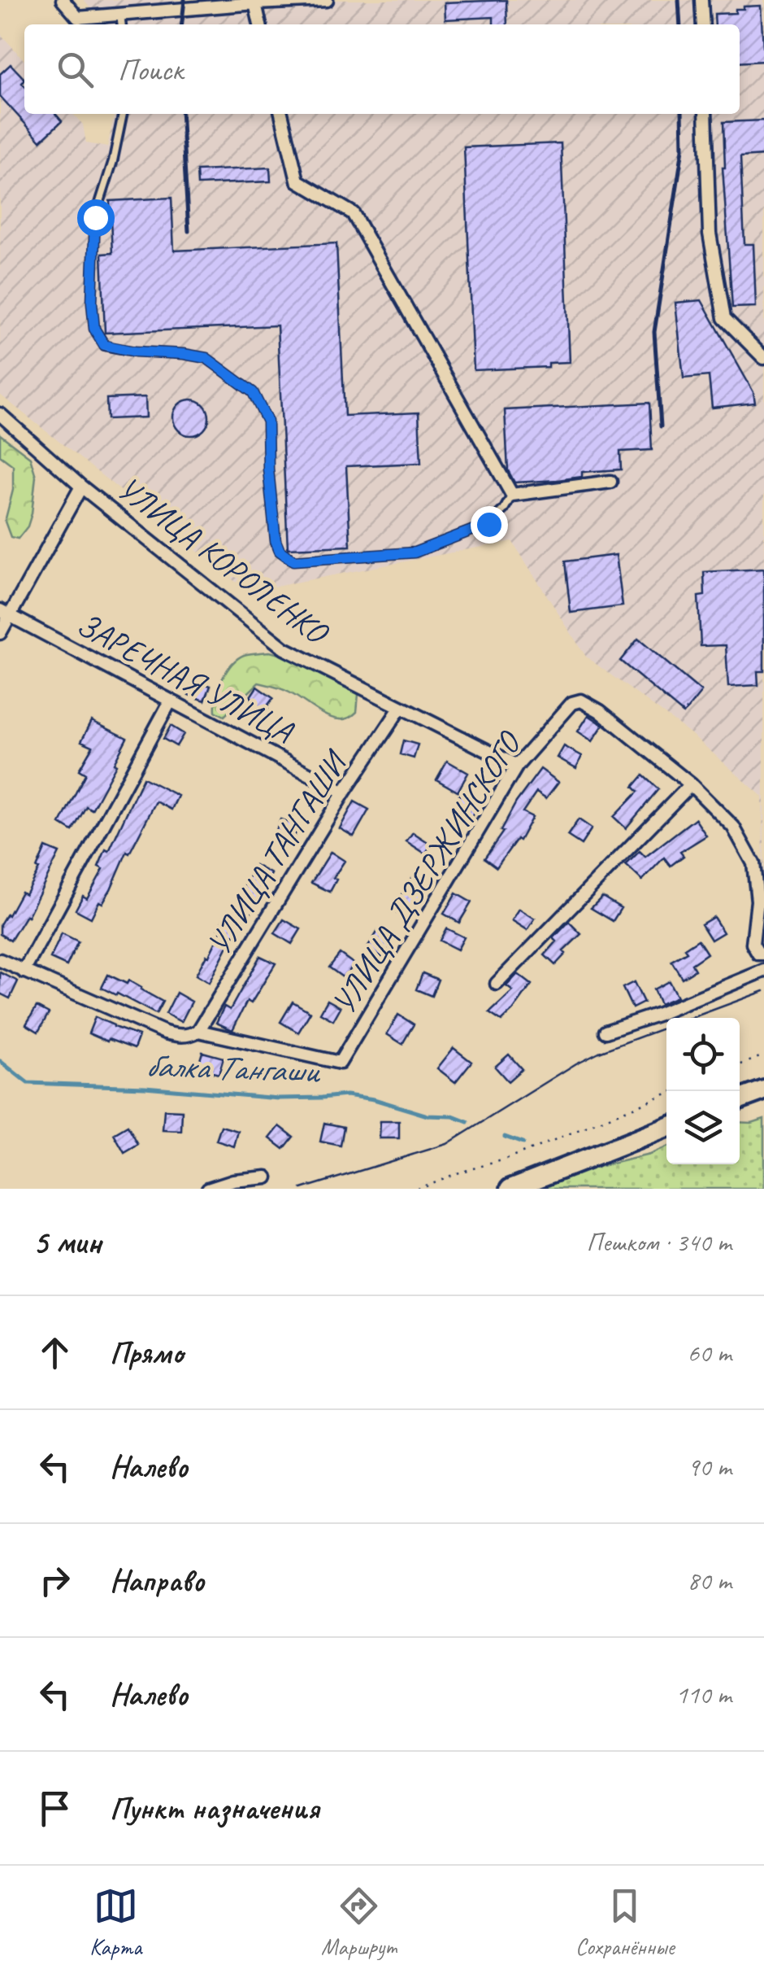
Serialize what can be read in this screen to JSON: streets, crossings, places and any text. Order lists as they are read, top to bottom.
{
  "streets": {
    "street": [
      "УЛИЦА КОРОЛЕНКО",
      "ЗАРЕЧНАЯ УЛИЦА",
      "УЛИЦА ТАНГАШИ",
      "УЛИЦА ДЗЕРЖИНСКОГО"
    ]
  },
  "crossings": [
    ["УЛИЦА КОРОЛЕНКО", "УЛИЦА ТАНГАШИ"],
    ["УЛИЦА КОРОЛЕНКО", "УЛИЦА ДЗЕРЖИНСКОГО"],
    ["ЗАРЕЧНАЯ УЛИЦА", "УЛИЦА ТАНГАШИ"],
    ["УЛИЦА ТАНГАШИ", "УЛИЦА ДЗЕРЖИНСКОГО"]
  ],
  "water": ["балка Тангаши"],
  "page": {
    "search": "Поиск",
    "heading": ["5 мин", "Пешком · 340 m"],
    "list": [
      ["Прямо", "60 m"],
      ["Налево", "90 m"],
      ["Направо", "80 m"],
      ["Налево", "110 m"],
      "Пункт назначения"
    ],
    "nav": ["Карта", "Маршрут", "Сохранённые"]
  }
}
